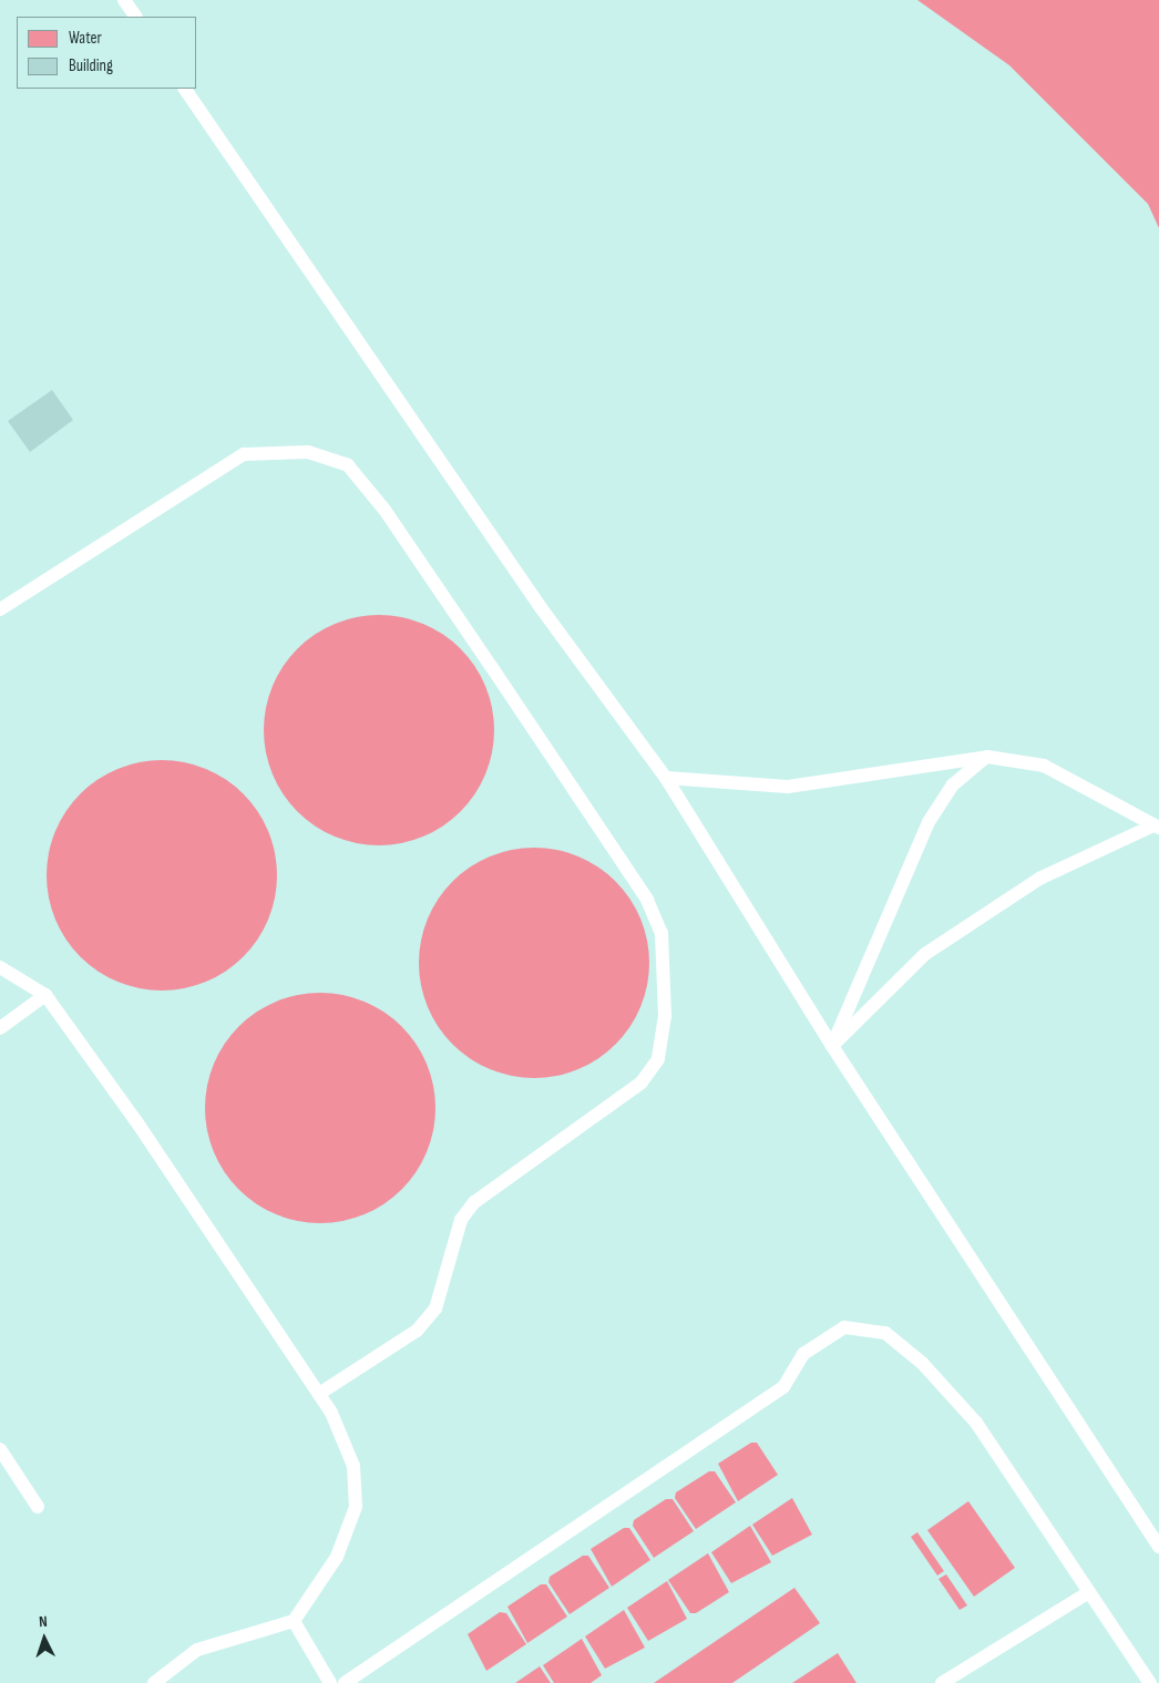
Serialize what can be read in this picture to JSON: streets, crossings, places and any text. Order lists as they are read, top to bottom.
{
  "legend": ["Water", "Building"],
  "north": "top"
}
